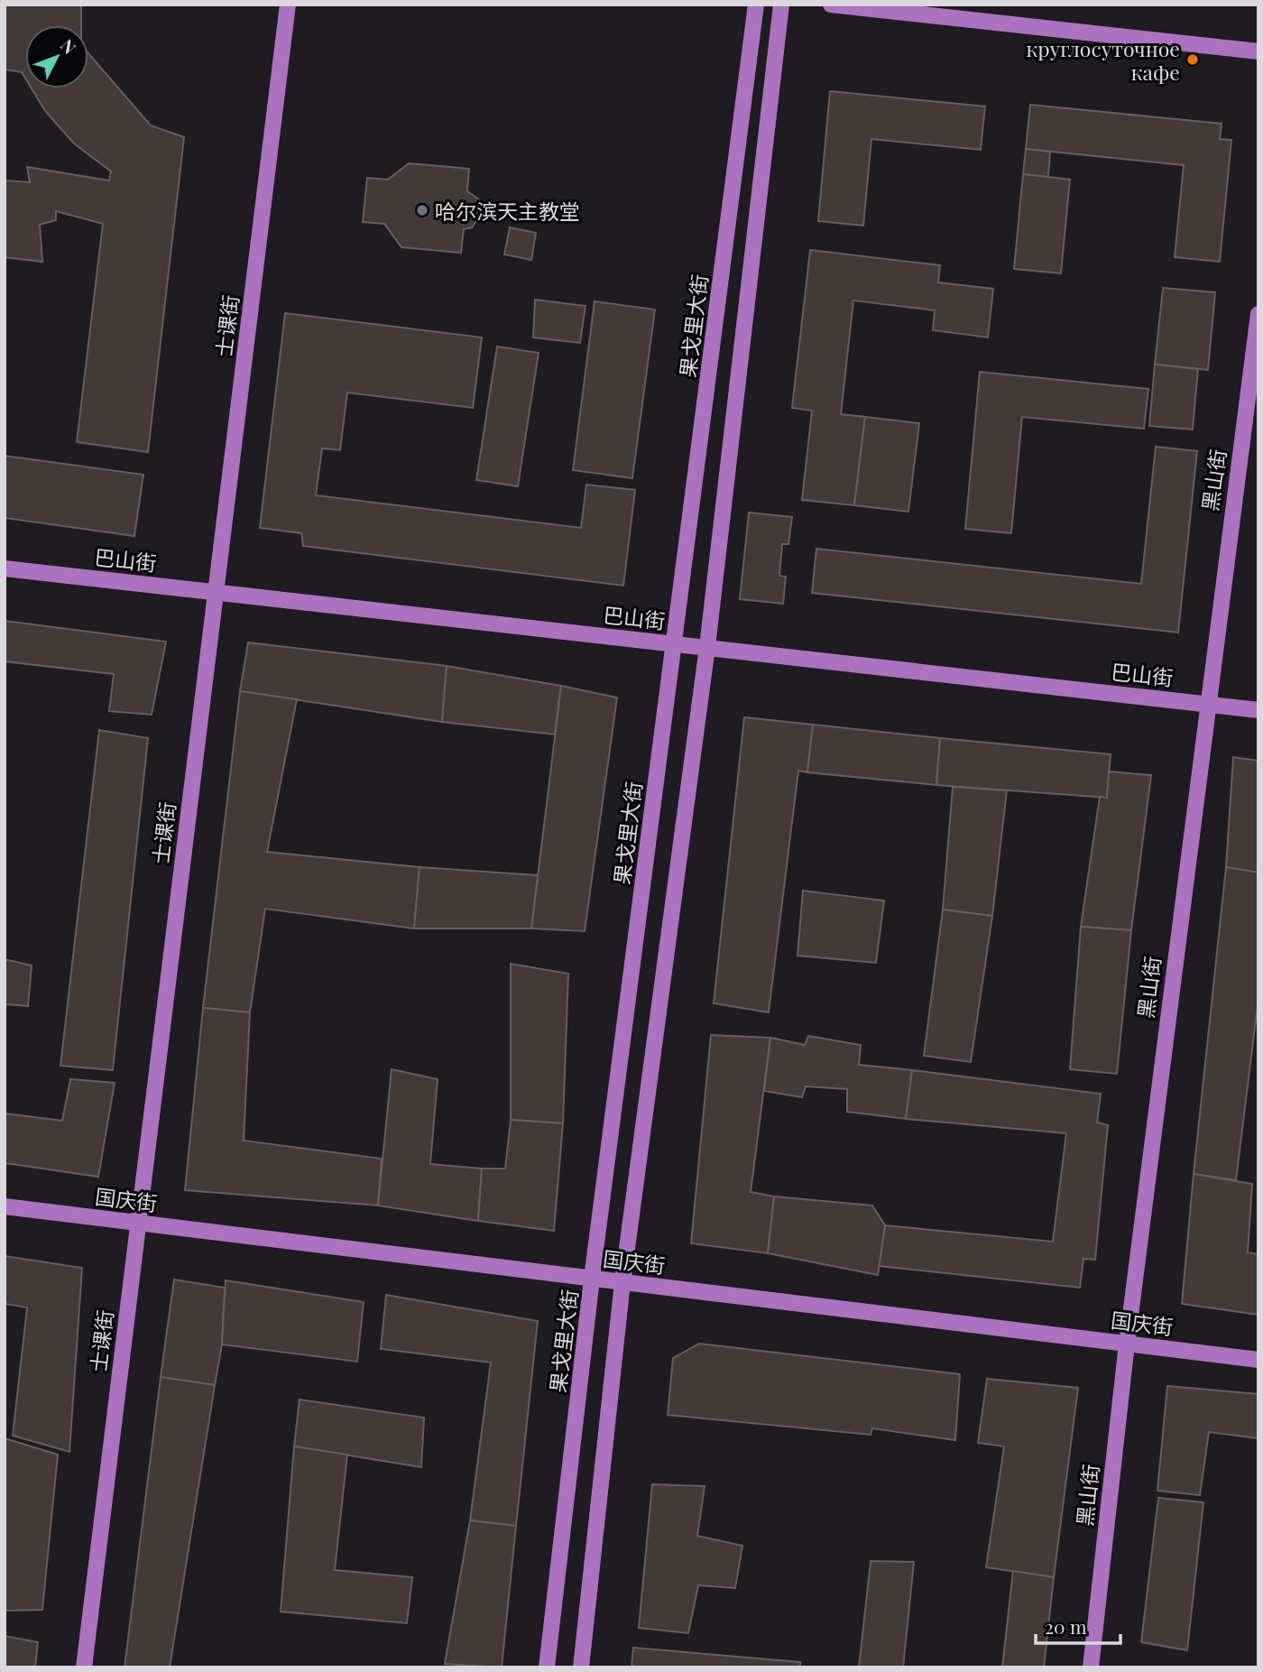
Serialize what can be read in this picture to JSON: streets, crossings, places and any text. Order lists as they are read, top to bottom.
{
  "streets": {
    "street": [
      "士课街",
      "果戈里大街",
      "黑山街",
      "巴山街",
      "国庆街"
    ]
  },
  "crossings": [
    ["士课街", "巴山街"],
    ["士课街", "国庆街"],
    ["果戈里大街", "巴山街"],
    ["果戈里大街", "国庆街"],
    ["黑山街", "巴山街"],
    ["黑山街", "国庆街"]
  ],
  "places": ["круглосуточное кафе", "哈尔滨天主教堂"],
  "scale_bar": "20 m",
  "north": "top right"
}
